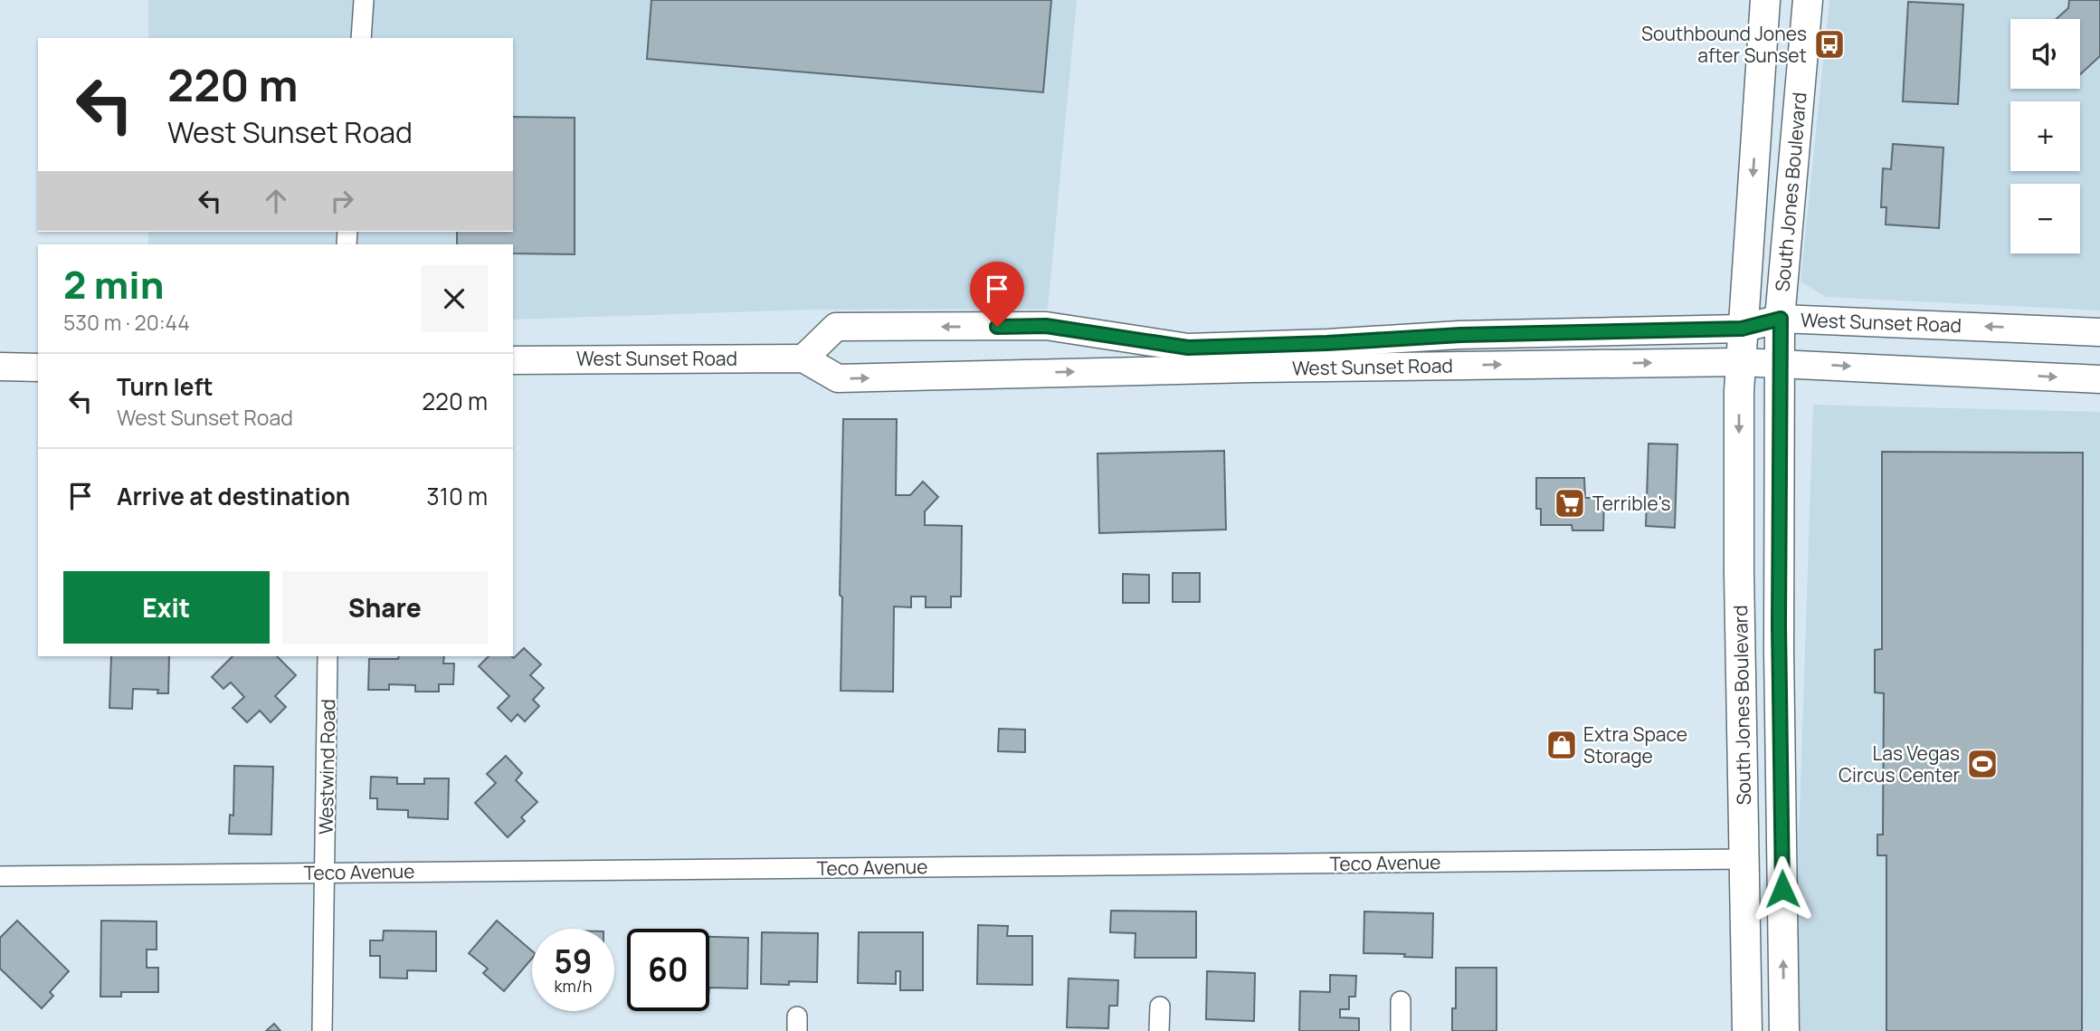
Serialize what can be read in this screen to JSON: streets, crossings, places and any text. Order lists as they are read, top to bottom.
{
  "streets": {
    "main road": ["South Jones Boulevard", "West Sunset Road"],
    "street": ["Westwind Road", "Teco Avenue"]
  },
  "crossings": [
    ["South Jones Boulevard", "West Sunset Road"],
    ["South Jones Boulevard", "Teco Avenue"],
    ["Westwind Road", "Teco Avenue"]
  ],
  "places": {
    "bus stop": ["Southbound Jones after Sunset"],
    "supermarket": ["Terrible's"],
    "shop": ["Extra Space Storage"],
    "sports": ["Las Vegas Circus Center"]
  },
  "page": {
    "map_buttons": ["+", "−"],
    "turn": ["220 m", "West Sunset Road"],
    "heading": ["2 min", "530 m · 20:44"],
    "list": [
      {
        "name": "Turn left",
        "note": "West Sunset Road",
        "value": "220 m"
      },
      {
        "name": "Arrive at destination",
        "value": "310 m"
      }
    ],
    "buttons": ["Exit", "Share"],
    "speed": "59 km/h",
    "limit": "60"
  }
}
